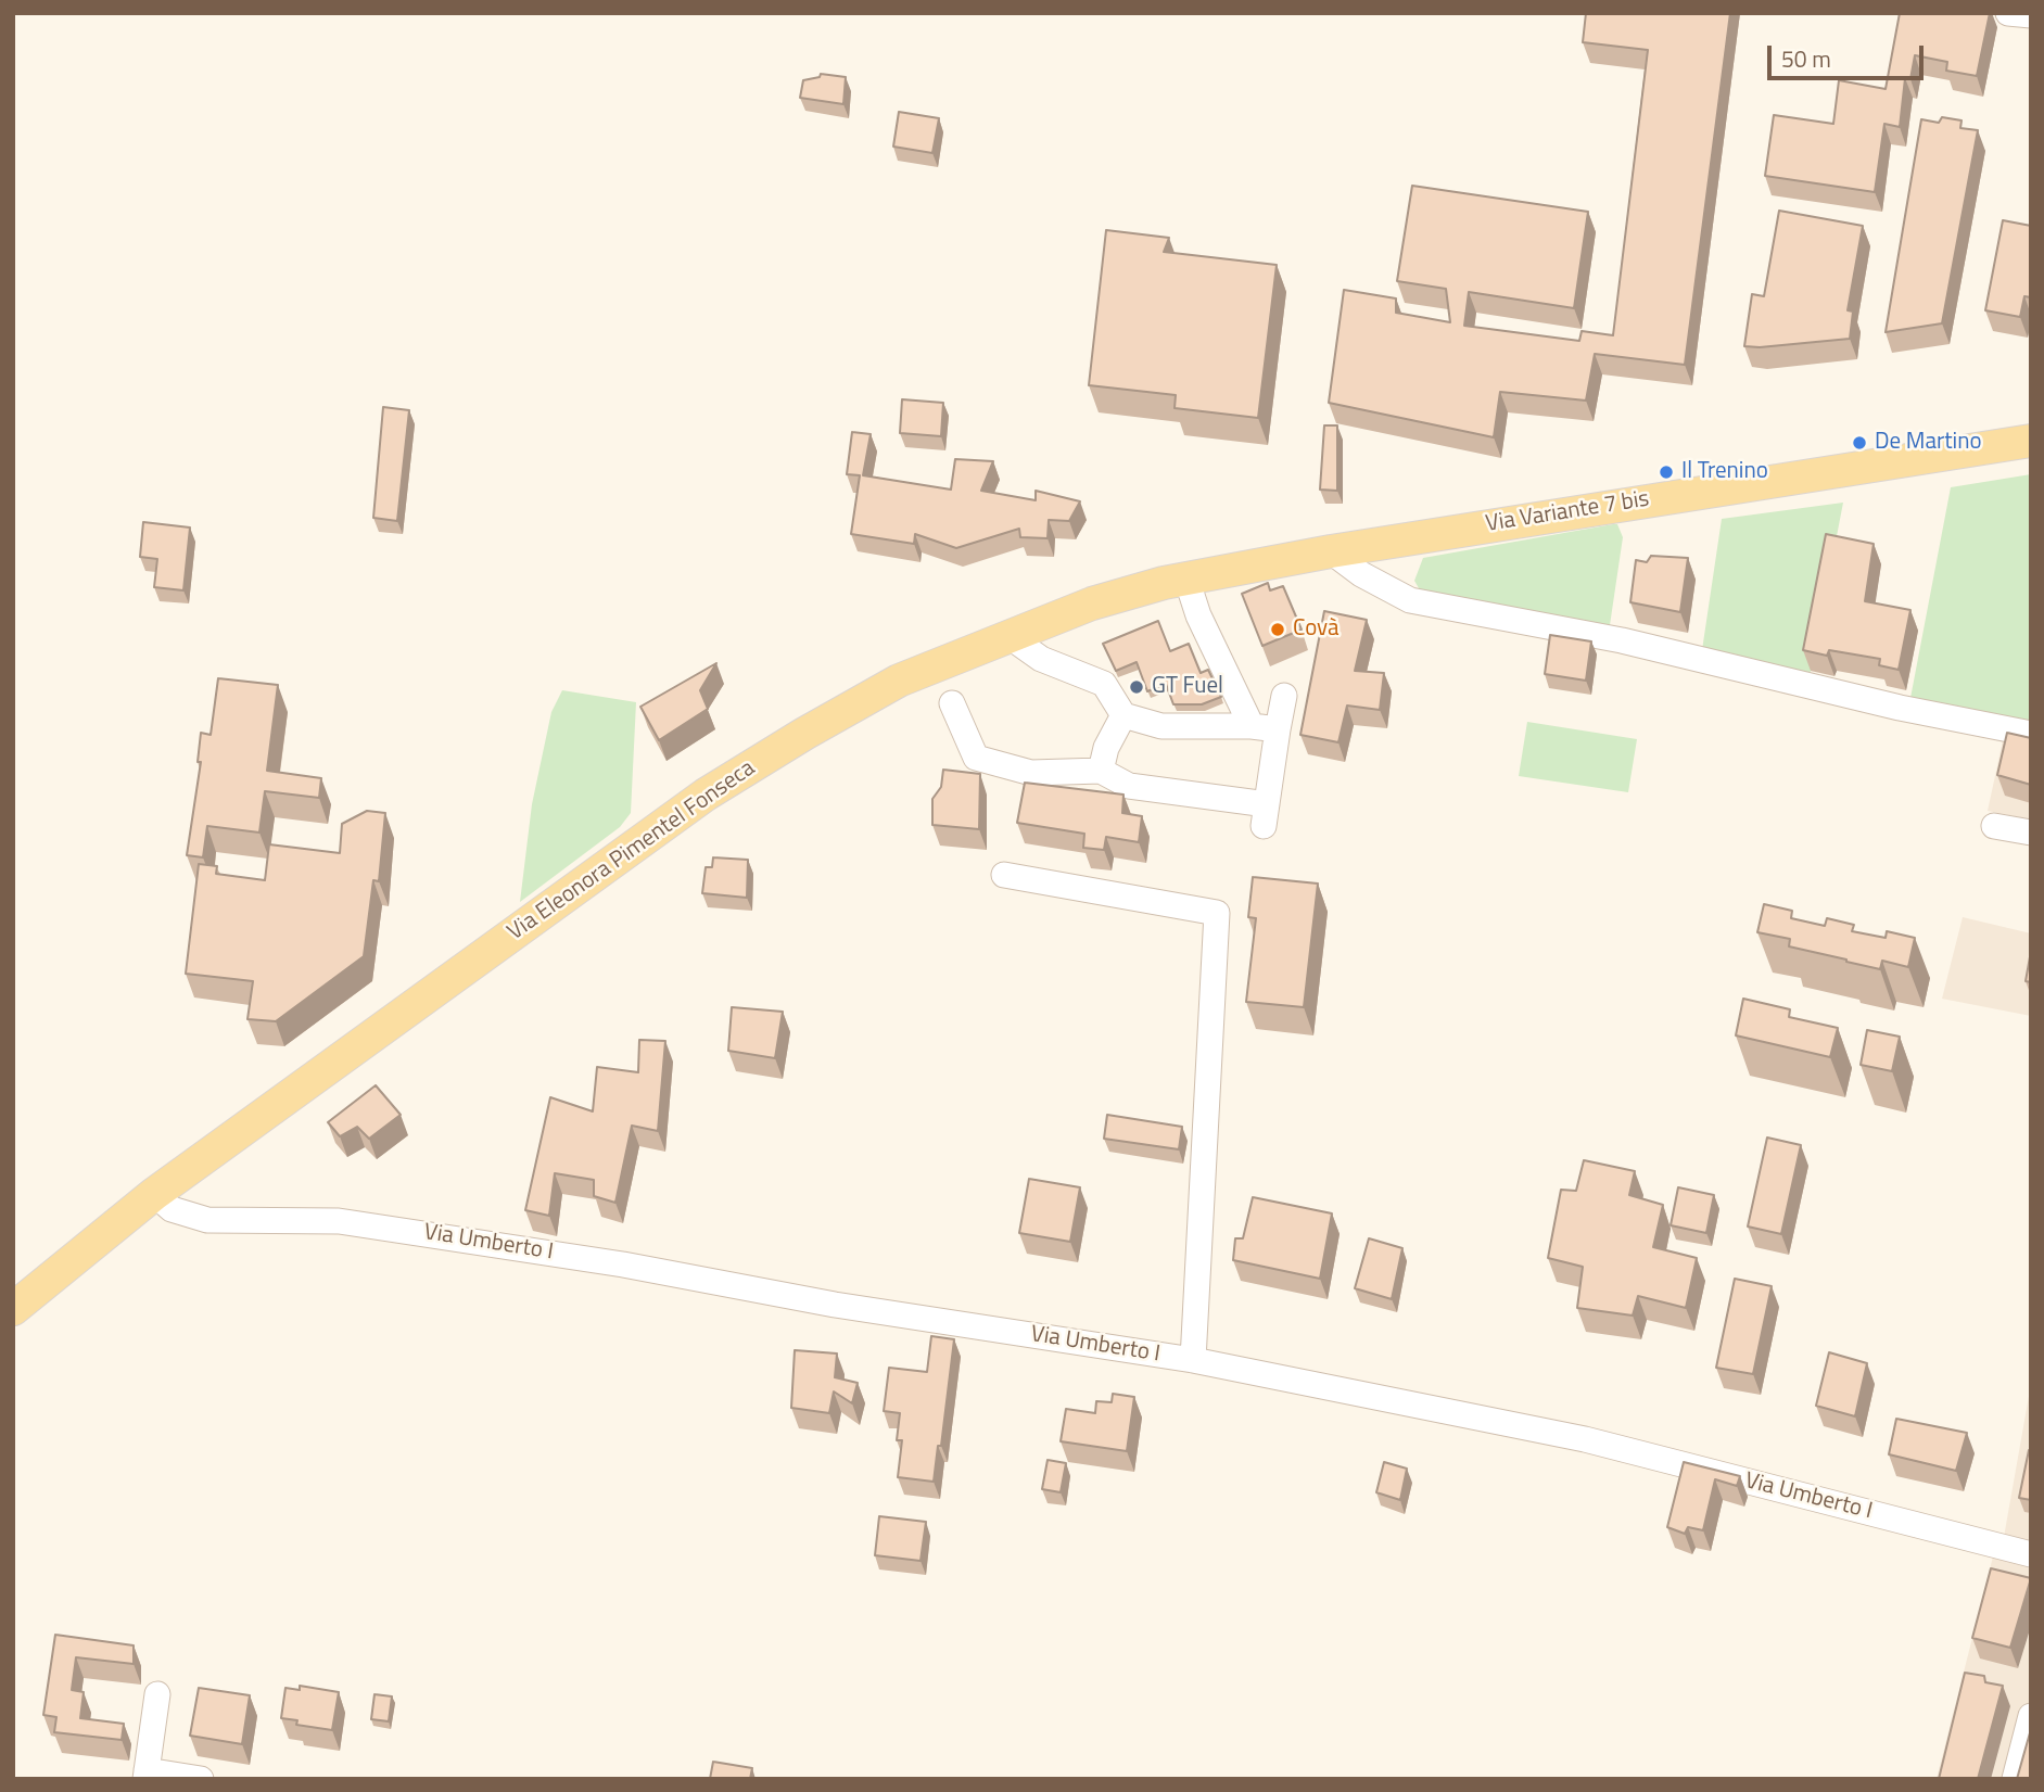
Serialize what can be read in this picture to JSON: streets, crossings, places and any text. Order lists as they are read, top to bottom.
{
  "streets": {
    "main road": ["Via Variante 7 bis", "Via Eleonora Pimentel Fonseca"],
    "street": ["Via Umberto I"]
  },
  "crossings": [
    ["Via Variante 7 bis", "Via Eleonora Pimentel Fonseca"],
    ["Via Eleonora Pimentel Fonseca", "Via Umberto I"]
  ],
  "places": [
    "De Martino",
    "Il Trenino",
    "Covà",
    "GT Fuel"
  ],
  "scale_bar": "50 m"
}
